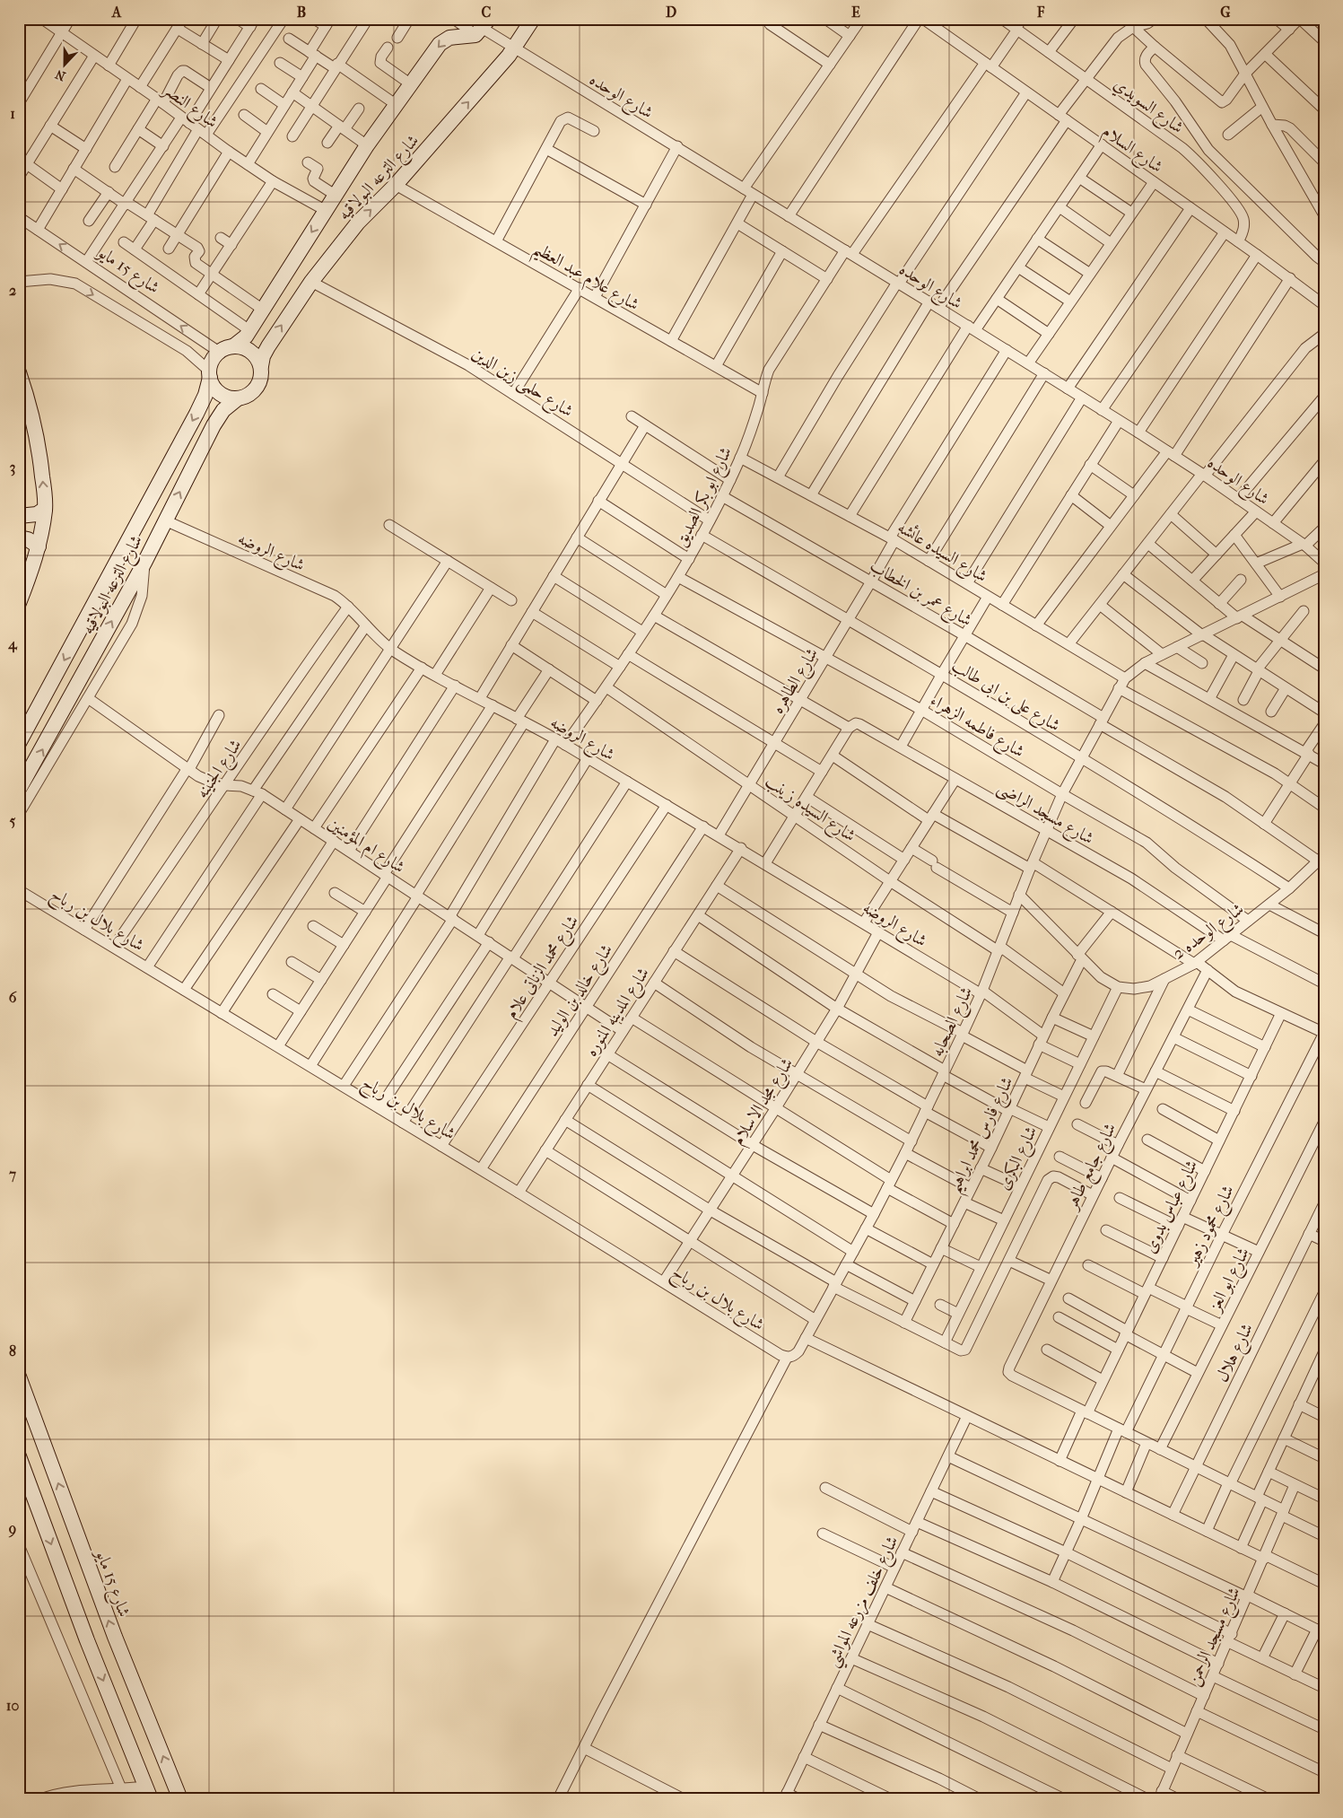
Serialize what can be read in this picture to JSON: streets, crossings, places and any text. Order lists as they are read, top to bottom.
{
  "streets": {
    "street": [
      "شارع الوحده",
      "شارع النصر",
      "شارع السويدي",
      "شارع السلام",
      "شارع الترعه البولاقيه",
      "شارع 15 مايو",
      "شارع علام عبد العظيم",
      "شارع حلمى زين الدين",
      "شارع ابو بكر الصديق",
      "شارع الروضه",
      "شارع السيده عائشه",
      "شارع عمر بن الخطاب",
      "شارع الطاهره",
      "شارع على بن ابى طالب",
      "شارع فاطمه الزهراء",
      "شارع الجنينه",
      "شارع السيده زينب",
      "شارع مسجد الراضى",
      "شارع ام المؤمنين",
      "شارع بلال بن رباح",
      "شارع الوحده 2",
      "شارع محمد الزناتى علام",
      "شارع خالد بن الوليد",
      "شارع المدينه المنوره",
      "شارع الصحابه",
      "شارع مجد الاسلام",
      "شارع فارس محمد ابراهيم",
      "شارع البكرى",
      "شارع جامع طاهر",
      "شارع عباس بدوى",
      "شارع محمود زهير",
      "شارع ابو العز",
      "شارع هلال",
      "شارع خلف مزرعه المواشي",
      "شارع مسجد الرحمن"
    ]
  },
  "crossings": [
    ["شارع الوحده", "شارع الترعه البولاقيه"],
    ["شارع الوحده", "شارع ابو بكر الصديق"],
    ["شارع الوحده", "شارع الطاهره"],
    ["شارع النصر", "شارع الترعه البولاقيه"],
    ["شارع السويدي", "شارع السلام"],
    ["شارع السويدي", "شارع ابو بكر الصديق"],
    ["شارع السلام", "شارع ابو بكر الصديق"],
    ["شارع الترعه البولاقيه", "شارع 15 مايو"],
    ["شارع الترعه البولاقيه", "شارع علام عبد العظيم"],
    ["شارع الترعه البولاقيه", "شارع حلمى زين الدين"],
    ["شارع الترعه البولاقيه", "شارع الروضه"],
    ["شارع علام عبد العظيم", "شارع ابو بكر الصديق"],
    ["شارع حلمى زين الدين", "شارع ابو بكر الصديق"],
    ["شارع ابو بكر الصديق", "شارع الروضه"],
    ["شارع ابو بكر الصديق", "شارع السيده عائشه"],
    ["شارع ابو بكر الصديق", "شارع عمر بن الخطاب"],
    ["شارع ابو بكر الصديق", "شارع على بن ابى طالب"],
    ["شارع ابو بكر الصديق", "شارع فاطمه الزهراء"],
    ["شارع ابو بكر الصديق", "شارع السيده زينب"],
    ["شارع الروضه", "شارع الطاهره"],
    ["شارع الروضه", "شارع الجنينه"],
    ["شارع الروضه", "شارع محمد الزناتى علام"],
    ["شارع الروضه", "شارع خالد بن الوليد"],
    ["شارع الروضه", "شارع المدينه المنوره"],
    ["شارع الروضه", "شارع الصحابه"],
    ["شارع الروضه", "شارع مجد الاسلام"],
    ["شارع الروضه", "شارع فارس محمد ابراهيم"],
    ["شارع الروضه", "شارع البكرى"],
    ["شارع السيده عائشه", "شارع الطاهره"],
    ["شارع السيده عائشه", "شارع الصحابه"],
    ["شارع عمر بن الخطاب", "شارع الطاهره"],
    ["شارع عمر بن الخطاب", "شارع الوحده 2"],
    ["شارع عمر بن الخطاب", "شارع الصحابه"],
    ["شارع الطاهره", "شارع على بن ابى طالب"],
    ["شارع الطاهره", "شارع فاطمه الزهراء"],
    ["شارع الطاهره", "شارع السيده زينب"],
    ["شارع على بن ابى طالب", "شارع الوحده 2"],
    ["شارع على بن ابى طالب", "شارع الصحابه"],
    ["شارع فاطمه الزهراء", "شارع الوحده 2"],
    ["شارع فاطمه الزهراء", "شارع الصحابه"],
    ["شارع الجنينه", "شارع ام المؤمنين"],
    ["شارع الجنينه", "شارع بلال بن رباح"],
    ["شارع السيده زينب", "شارع الصحابه"],
    ["شارع السيده زينب", "شارع فارس محمد ابراهيم"],
    ["شارع مسجد الراضى", "شارع الوحده 2"],
    ["شارع مسجد الراضى", "شارع الصحابه"],
    ["شارع ام المؤمنين", "شارع محمد الزناتى علام"],
    ["شارع ام المؤمنين", "شارع خالد بن الوليد"],
    ["شارع ام المؤمنين", "شارع المدينه المنوره"],
    ["شارع بلال بن رباح", "شارع محمد الزناتى علام"],
    ["شارع بلال بن رباح", "شارع خالد بن الوليد"],
    ["شارع بلال بن رباح", "شارع المدينه المنوره"],
    ["شارع بلال بن رباح", "شارع الصحابه"],
    ["شارع بلال بن رباح", "شارع مجد الاسلام"],
    ["شارع الوحده 2", "شارع الصحابه"],
    ["شارع الوحده 2", "شارع فارس محمد ابراهيم"],
    ["شارع الوحده 2", "شارع البكرى"],
    ["شارع جامع طاهر", "شارع عباس بدوى"]
  ],
  "north": "bottom",
  "grid": {
    "columns": [
      "A",
      "B",
      "C",
      "D",
      "E",
      "F",
      "G"
    ],
    "rows": [
      "1",
      "2",
      "3",
      "4",
      "5",
      "6",
      "7",
      "8",
      "9",
      "10"
    ]
  }
}
